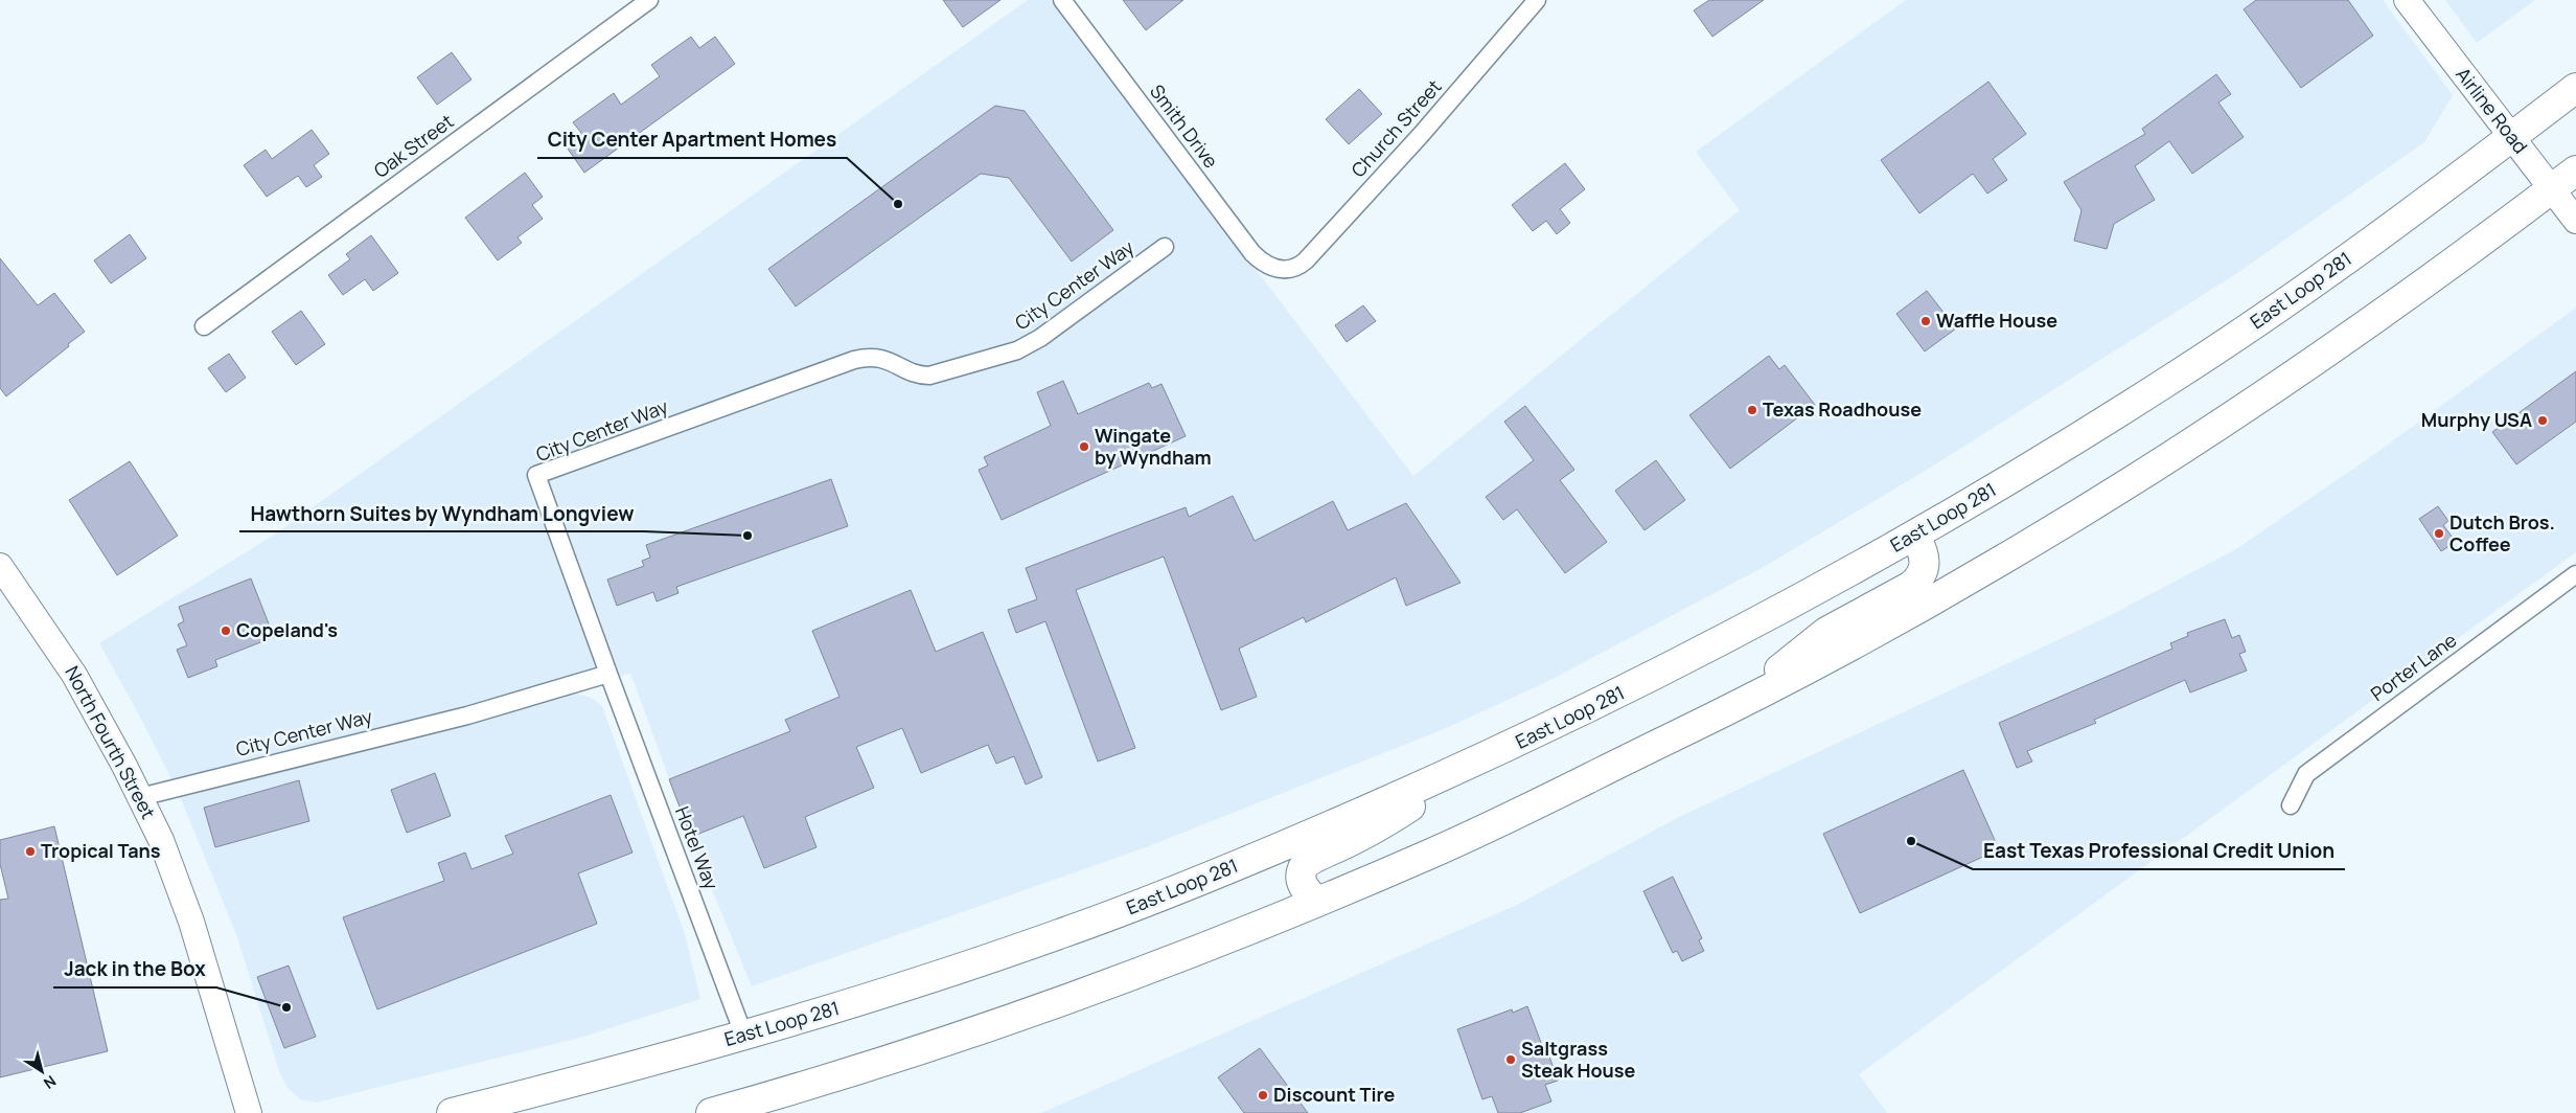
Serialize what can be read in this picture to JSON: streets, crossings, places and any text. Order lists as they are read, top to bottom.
{
  "streets": {
    "highway": ["East Loop 281"],
    "main road": ["Airline Road", "North Fourth Street"],
    "street": [
      "Smith Drive",
      "Church Street",
      "Oak Street",
      "City Center Way",
      "Porter Lane",
      "Hotel Way"
    ]
  },
  "crossings": [
    ["Airline Road", "East Loop 281"],
    ["Smith Drive", "Church Street"],
    ["City Center Way", "North Fourth Street"],
    ["City Center Way", "Hotel Way"],
    ["East Loop 281", "Hotel Way"]
  ],
  "places": [
    "City Center Apartment Homes",
    "Waffle House",
    "Texas Roadhouse",
    "Murphy USA",
    "Wingate by Wyndham",
    "Dutch Bros. Coffee",
    "Hawthorn Suites by Wyndham Longview",
    "Copeland's",
    "East Texas Professional Credit Union",
    "Tropical Tans",
    "Jack in the Box",
    "Saltgrass Steak House",
    "Discount Tire"
  ],
  "north": "bottom right"
}
